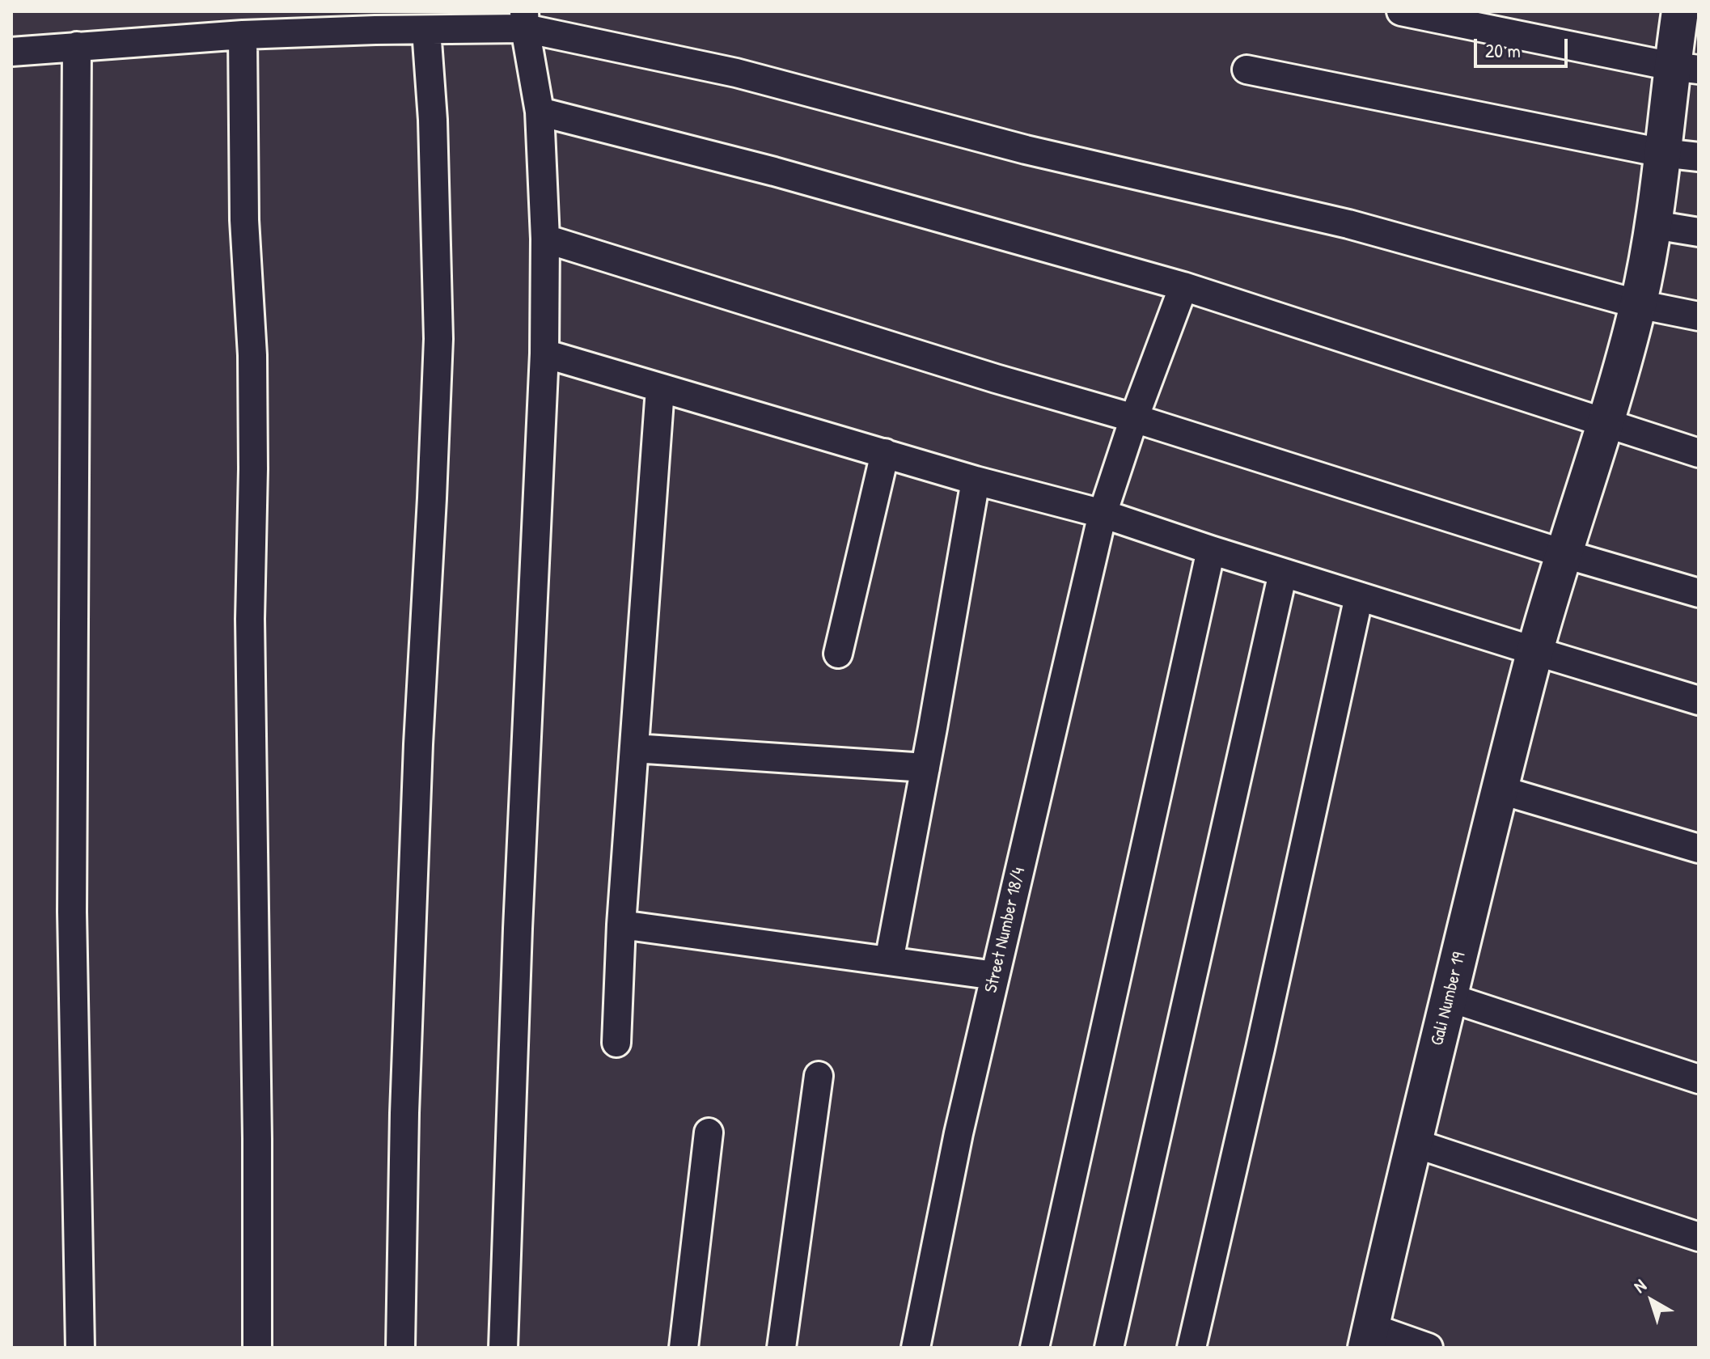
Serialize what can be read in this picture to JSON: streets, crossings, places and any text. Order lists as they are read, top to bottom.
{
  "streets": {
    "street": ["Street Number 18/4", "Gali Number 19"]
  },
  "scale_bar": "20 m",
  "north": "top left"
}
